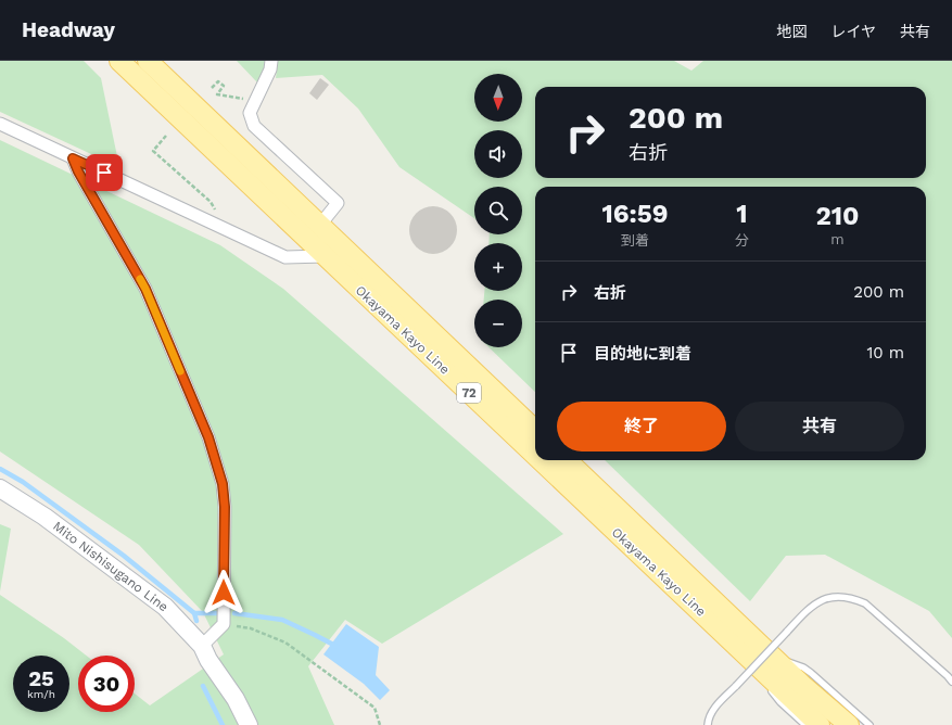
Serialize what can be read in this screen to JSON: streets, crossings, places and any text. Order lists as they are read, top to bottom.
{
  "streets": {
    "main road": ["Okayama Kayo Line", "72", "Mito Nishisugano Line"]
  },
  "north": "bottom",
  "page": {
    "header": "Headway",
    "nav": ["地図", "レイヤ", "共有"],
    "map_buttons": ["+", "−"],
    "turn": ["200 m", "右折"],
    "eta": [
      "16:59",
      "到着",
      "1",
      "分",
      "210",
      "m"
    ],
    "list": [
      {
        "name": "右折",
        "value": "200 m"
      },
      {
        "name": "目的地に到着",
        "value": "10 m"
      }
    ],
    "buttons": ["終了", "共有"],
    "speed": "25 km/h",
    "limit": "30"
  }
}
